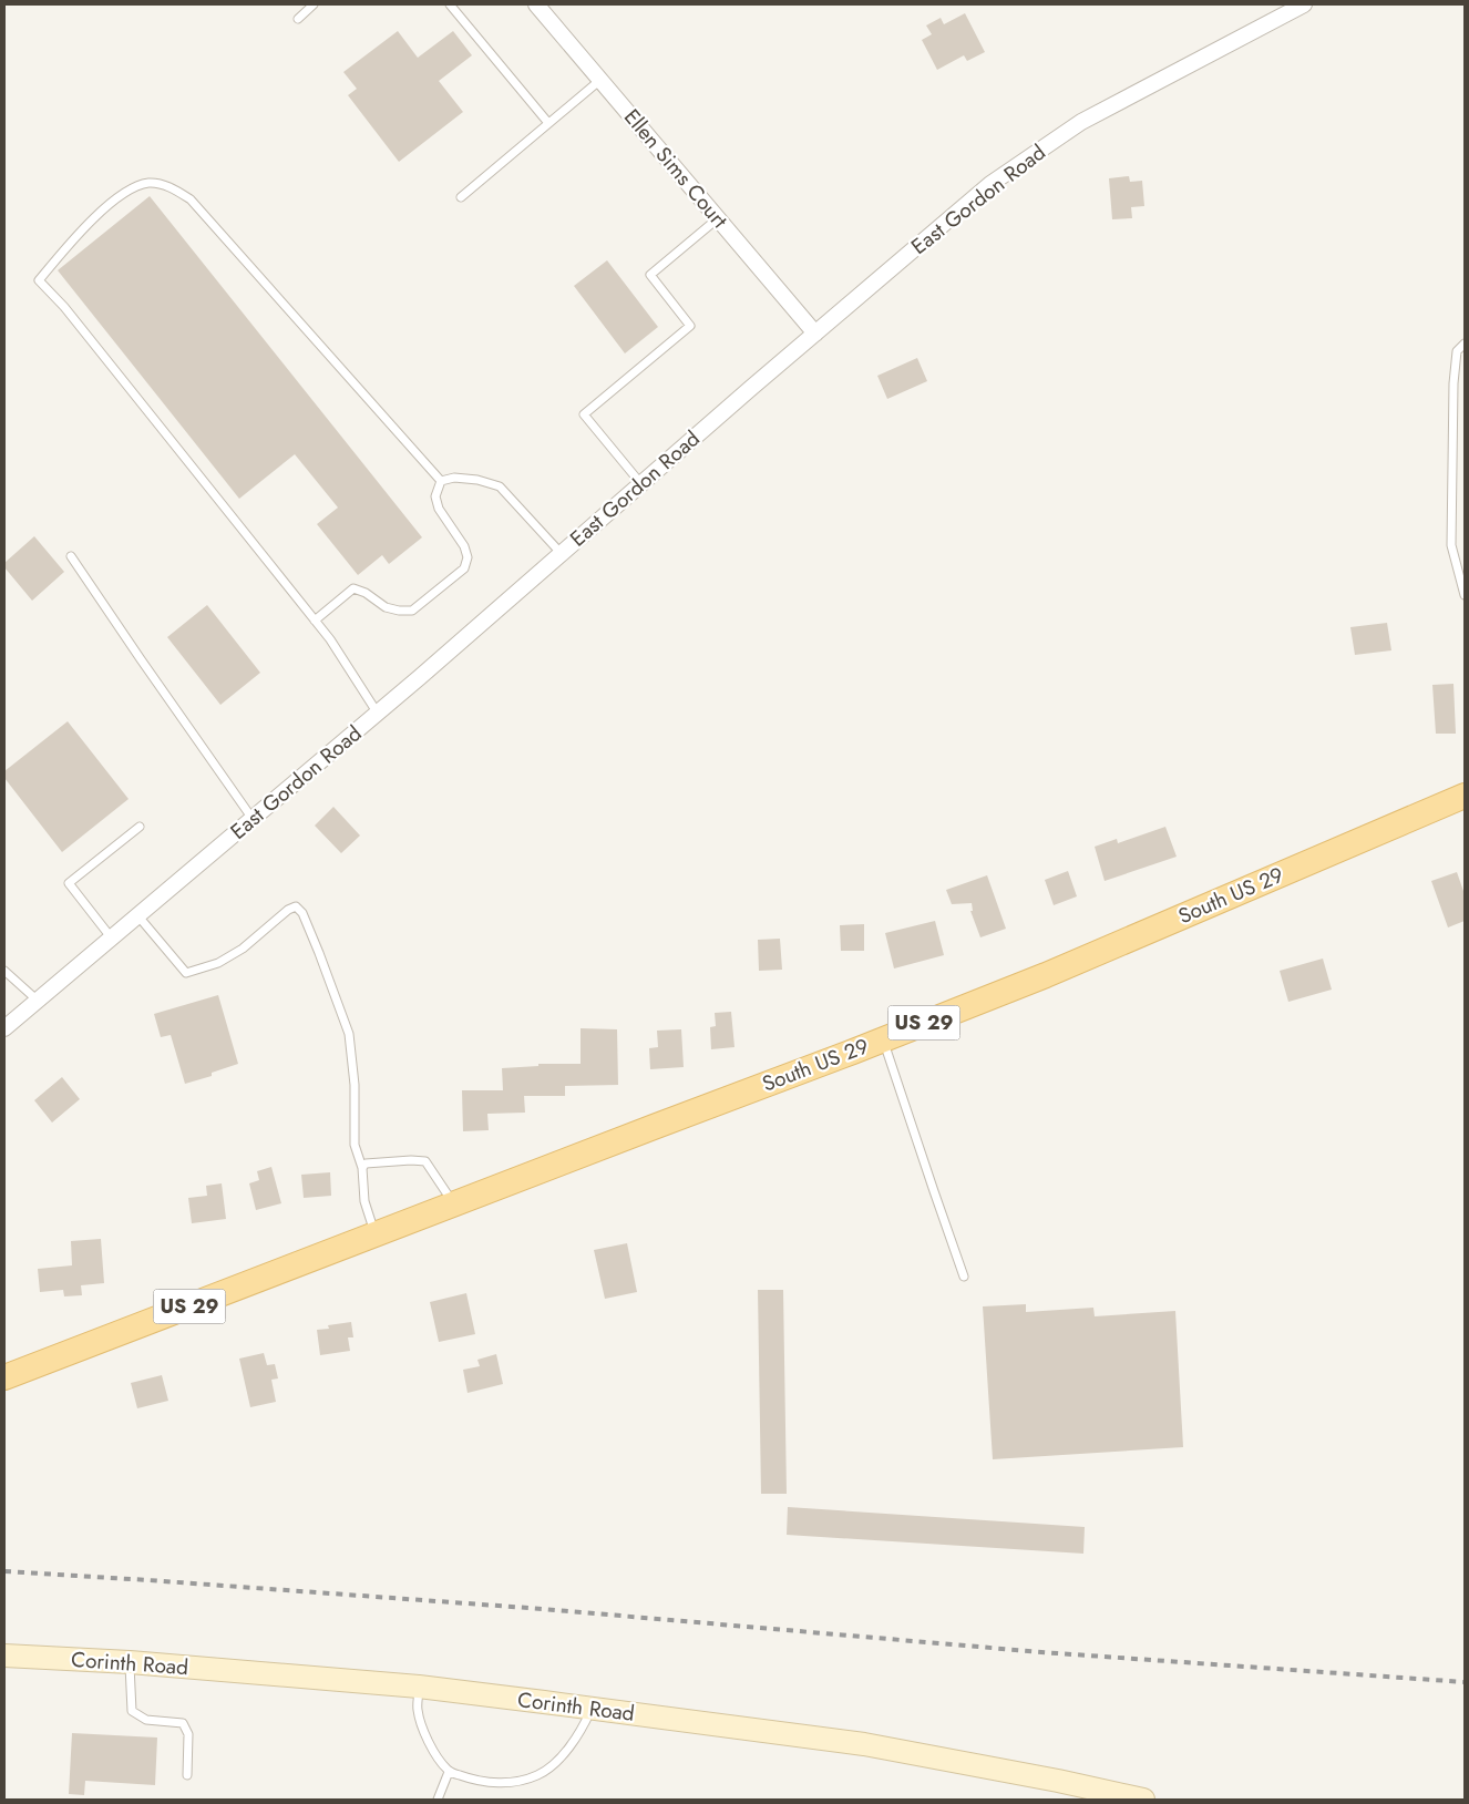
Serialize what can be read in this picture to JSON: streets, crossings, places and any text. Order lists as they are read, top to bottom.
{
  "streets": {
    "main road": ["South US 29", "US 29"],
    "street": ["Ellen Sims Court", "East Gordon Road", "Corinth Road"]
  },
  "crossings": [
    ["Ellen Sims Court", "East Gordon Road"],
    ["South US 29", "US 29"]
  ]
}
